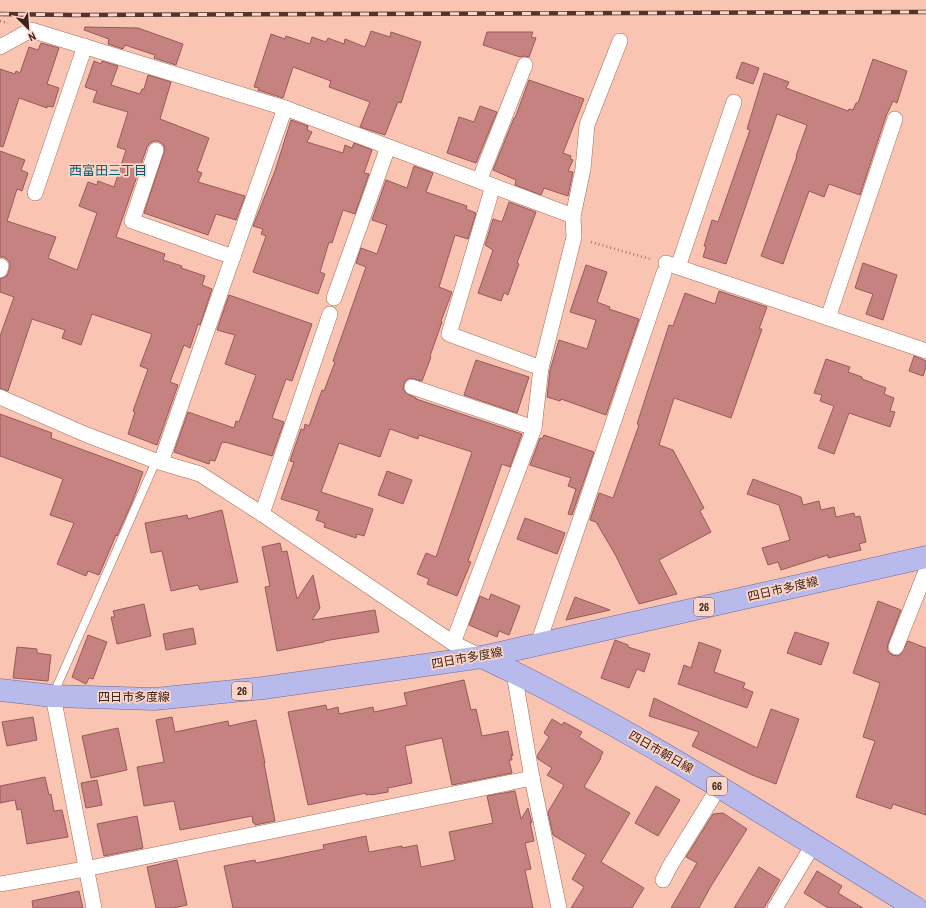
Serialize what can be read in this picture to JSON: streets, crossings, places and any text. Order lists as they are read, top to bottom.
{
  "streets": {
    "main road": [
      "四日市多度線",
      "26",
      "四日市朝日線",
      "66"
    ]
  },
  "crossings": [
    ["四日市多度線", "四日市朝日線"]
  ],
  "districts": ["西富田三丁目"],
  "north": "bottom right"
}
